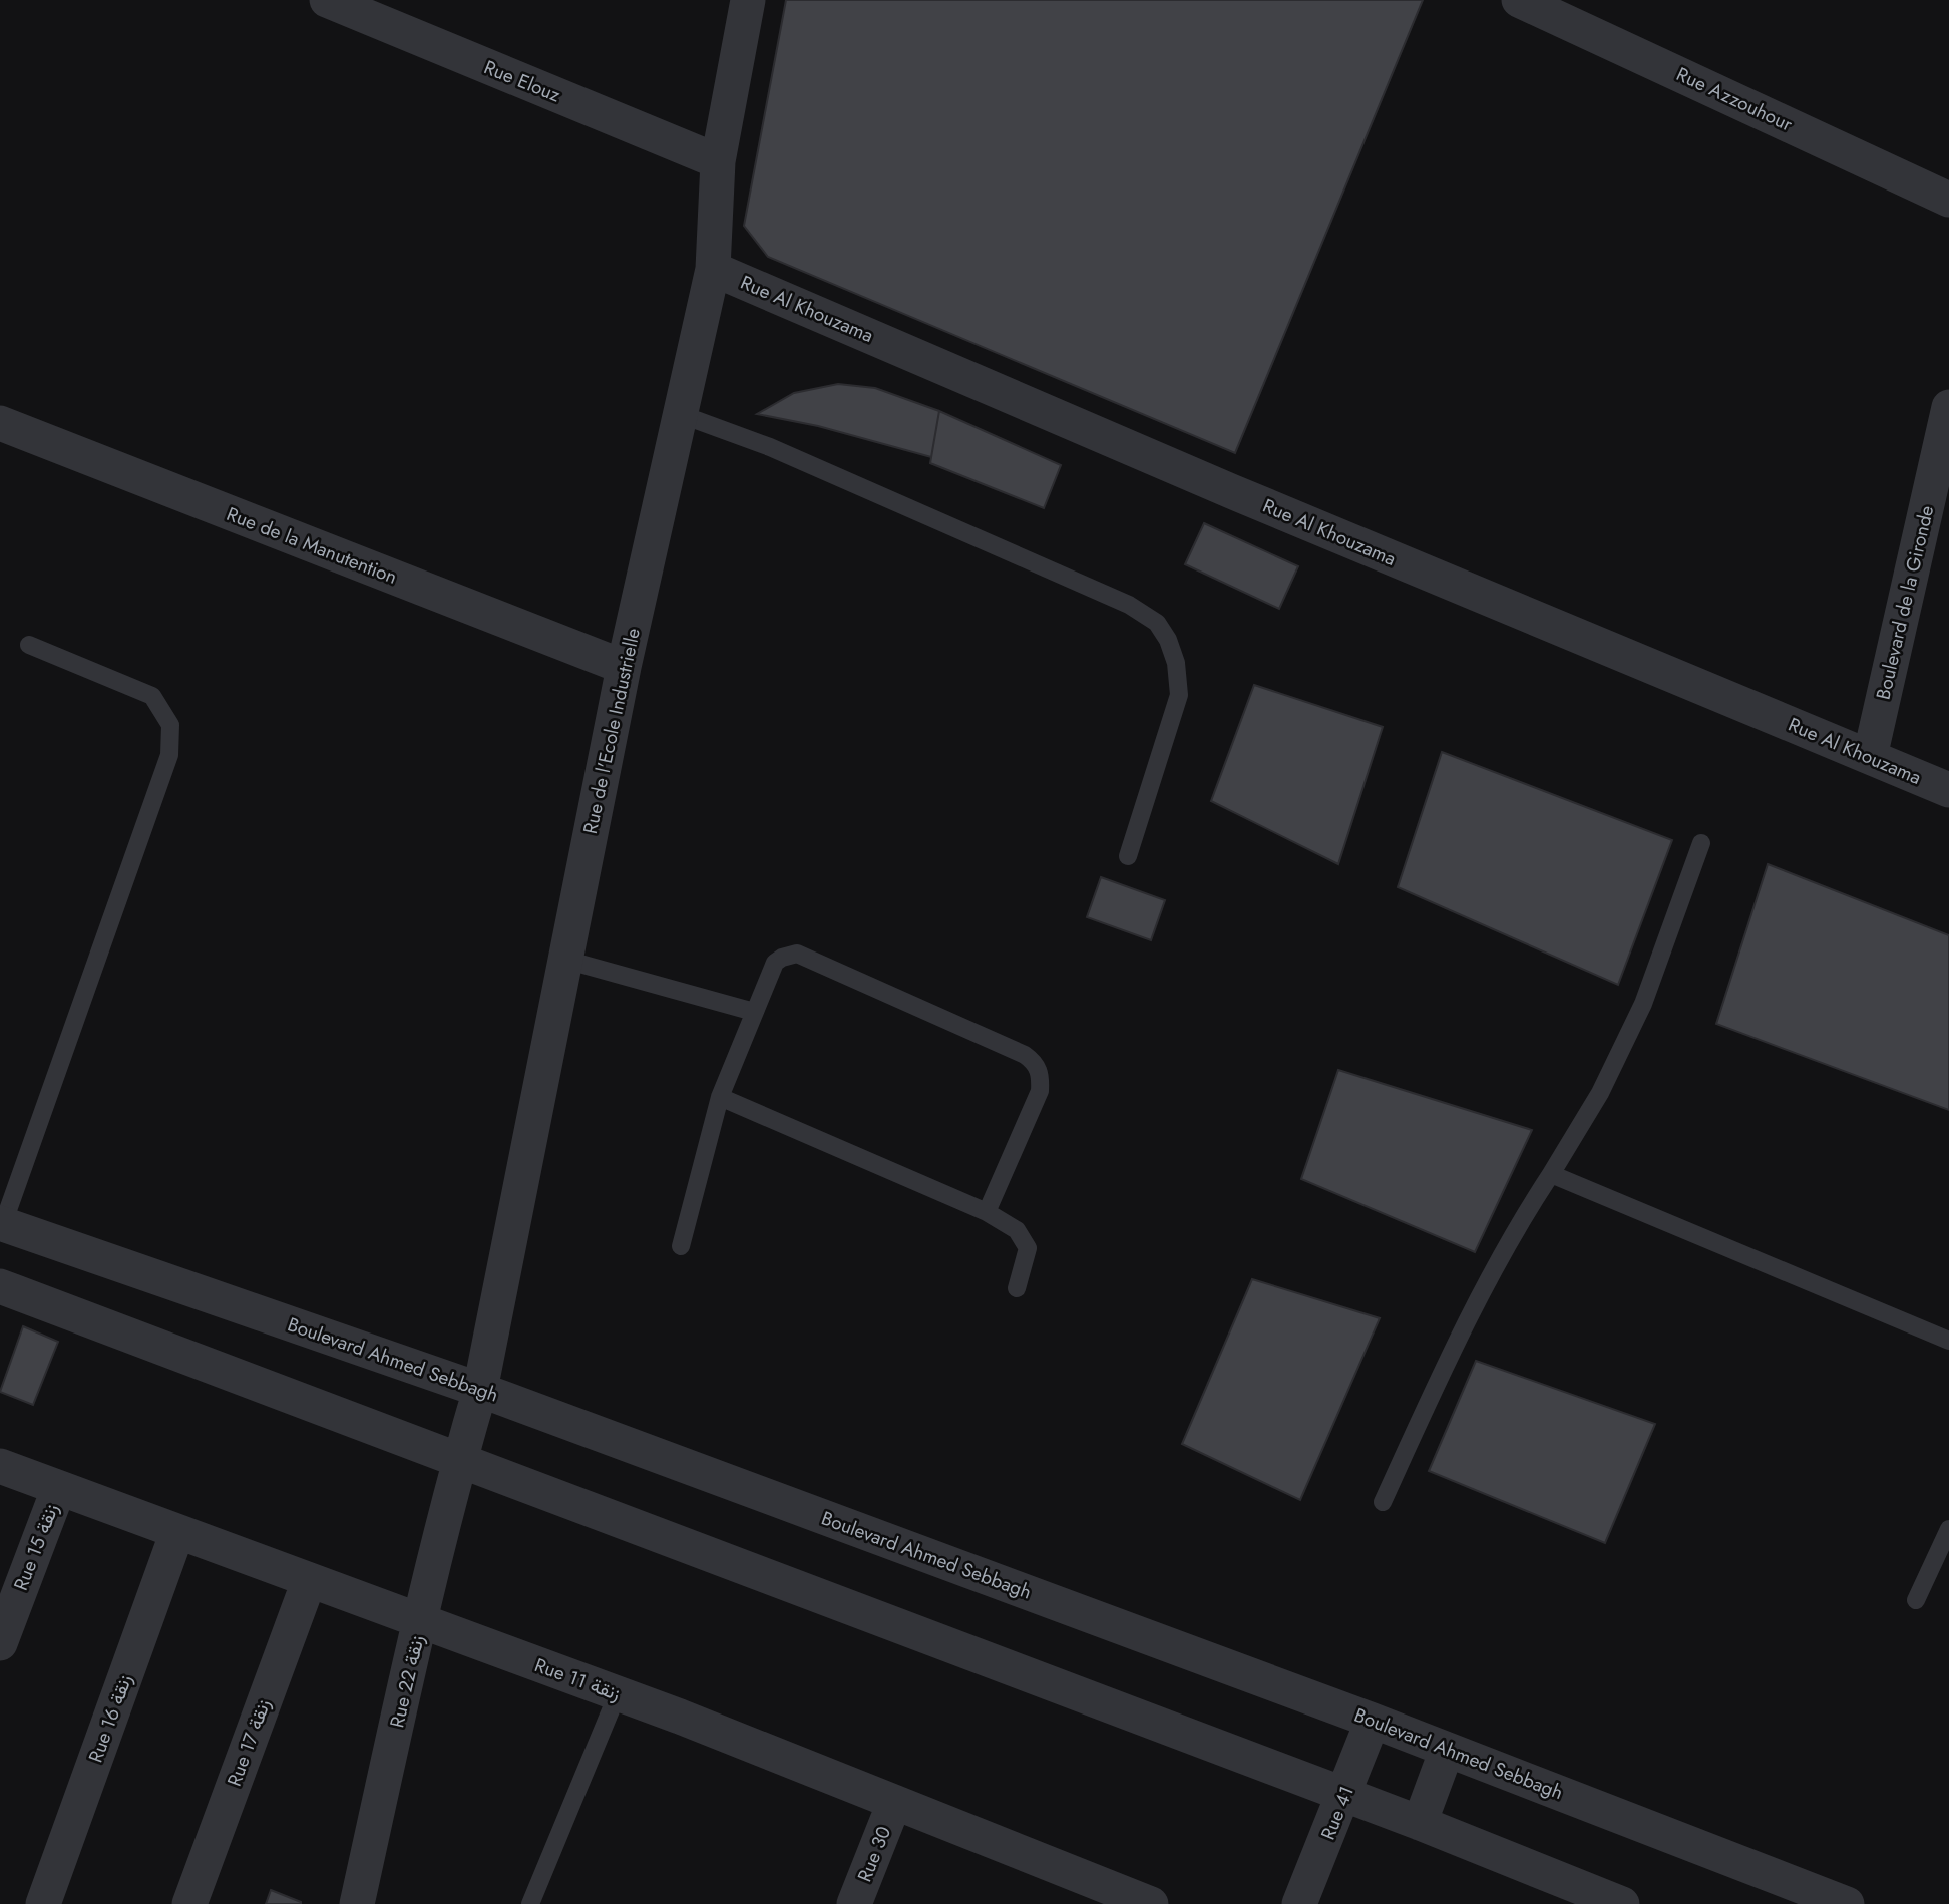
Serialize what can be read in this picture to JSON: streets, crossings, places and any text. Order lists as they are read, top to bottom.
{
  "streets": {
    "street": [
      "Rue Elouz",
      "Rue Azzouhour",
      "Rue Al Khouzama",
      "Rue de la Manutention",
      "Boulevard de la Gironde",
      "Rue de l'Ecole Industrielle",
      "Boulevard Ahmed Sebbagh",
      "Rue 15 زنقة",
      "Rue 11 زنقة",
      "Rue 22 زنقة",
      "Rue 16 زنقة",
      "Rue 17 زنقة",
      "Rue 41",
      "Rue 30"
    ]
  },
  "crossings": [
    ["Rue Elouz", "Rue de l'Ecole Industrielle"],
    ["Rue Al Khouzama", "Boulevard de la Gironde"],
    ["Rue Al Khouzama", "Rue de l'Ecole Industrielle"],
    ["Rue de la Manutention", "Rue de l'Ecole Industrielle"],
    ["Rue de l'Ecole Industrielle", "Boulevard Ahmed Sebbagh"],
    ["Rue de l'Ecole Industrielle", "Rue 22 زنقة"],
    ["Boulevard Ahmed Sebbagh", "Rue 41"],
    ["Rue 15 زنقة", "Rue 11 زنقة"],
    ["Rue 11 زنقة", "Rue 22 زنقة"],
    ["Rue 11 زنقة", "Rue 16 زنقة"],
    ["Rue 11 زنقة", "Rue 17 زنقة"],
    ["Rue 11 زنقة", "Rue 30"]
  ]
}
